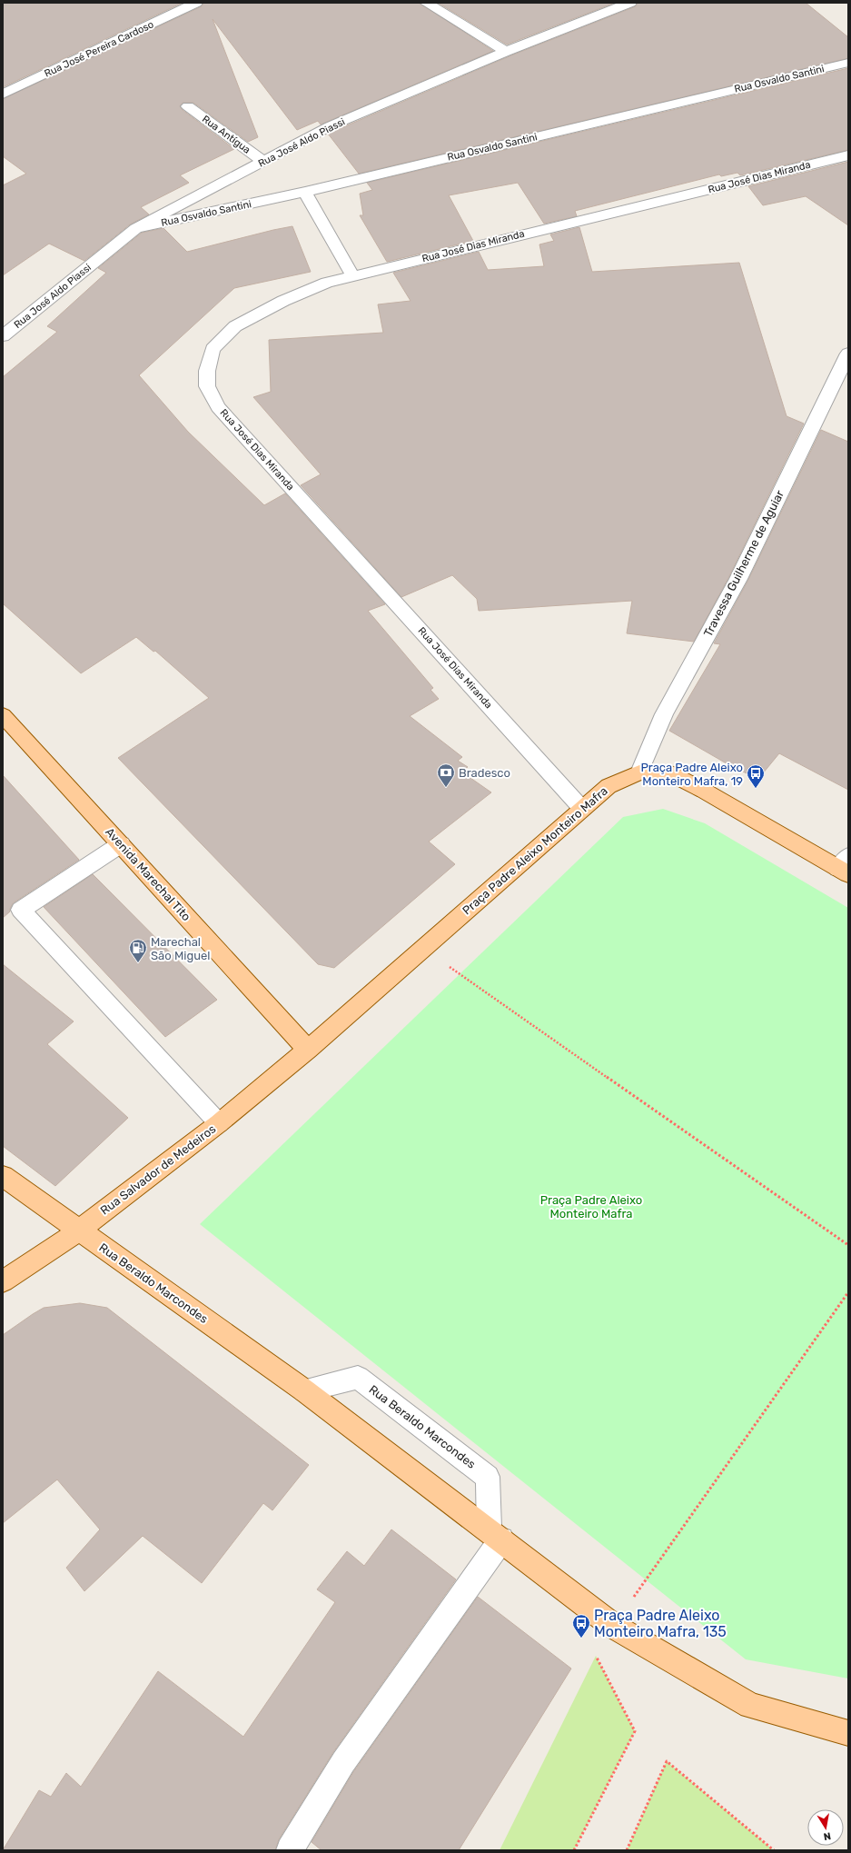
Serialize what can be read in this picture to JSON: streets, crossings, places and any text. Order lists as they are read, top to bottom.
{
  "streets": {
    "main road": [
      "Praça Padre Aleixo Monteiro Mafra",
      "Avenida Marechal Tito",
      "Rua Salvador de Medeiros",
      "Rua Beraldo Marcondes"
    ],
    "street": [
      "Rua José Pereira Cardoso",
      "Rua Osvaldo Santini",
      "Rua Antígua",
      "Rua José Aldo Piassi",
      "Rua José Dias Miranda",
      "Travessa Guilherme de Aguiar"
    ]
  },
  "crossings": [
    ["Rua Osvaldo Santini", "Rua José Aldo Piassi"],
    ["Rua Antígua", "Rua José Aldo Piassi"],
    ["Rua José Dias Miranda", "Praça Padre Aleixo Monteiro Mafra"],
    ["Travessa Guilherme de Aguiar", "Praça Padre Aleixo Monteiro Mafra"],
    ["Praça Padre Aleixo Monteiro Mafra", "Avenida Marechal Tito"],
    ["Praça Padre Aleixo Monteiro Mafra", "Rua Salvador de Medeiros"],
    ["Avenida Marechal Tito", "Rua Salvador de Medeiros"],
    ["Rua Salvador de Medeiros", "Rua Beraldo Marcondes"]
  ],
  "parks": ["Praça Padre Aleixo Monteiro Mafra"],
  "places": {
    "bank": ["Bradesco"],
    "bus stop": ["Praça Padre Aleixo Monteiro Mafra, 19", "Praça Padre Aleixo Monteiro Mafra, 135"],
    "fuel station": ["Marechal São Miguel"]
  },
  "north": "bottom"
}
